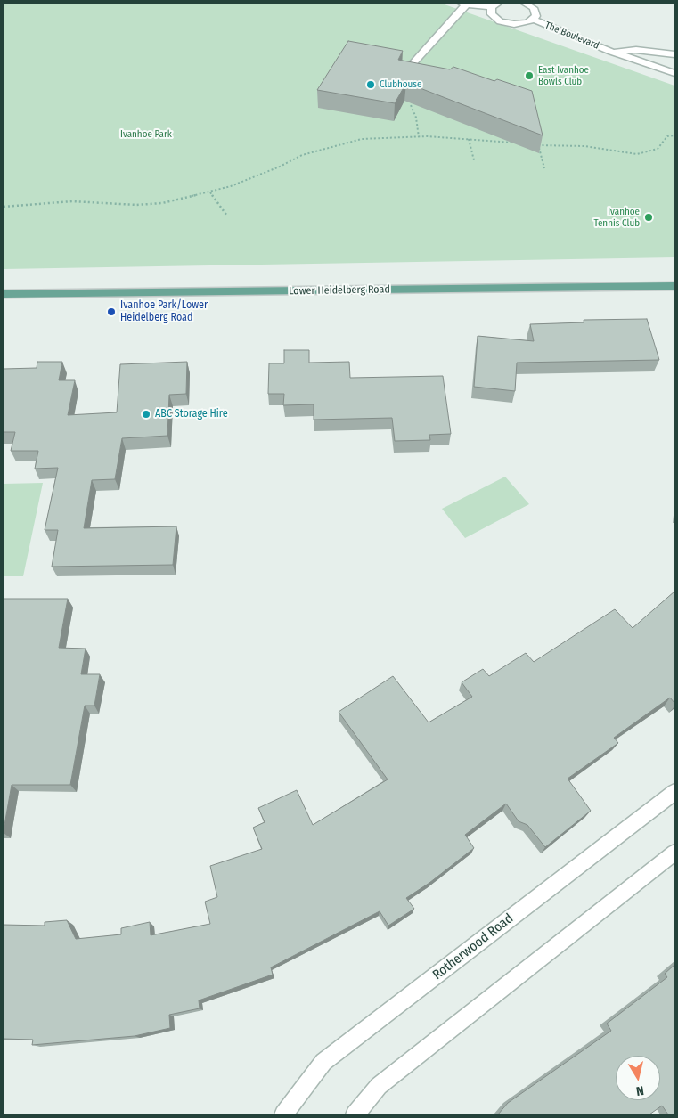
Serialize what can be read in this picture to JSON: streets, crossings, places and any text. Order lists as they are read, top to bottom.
{
  "streets": {
    "main road": ["Lower Heidelberg Road"],
    "street": ["The Boulevard", "Rotherwood Road"]
  },
  "parks": ["Ivanhoe Park"],
  "places": [
    "East Ivanhoe Bowls Club",
    "Clubhouse",
    "Ivanhoe Tennis Club",
    "Ivanhoe Park/Lower Heidelberg Road",
    "ABC Storage Hire"
  ],
  "north": "bottom"
}
